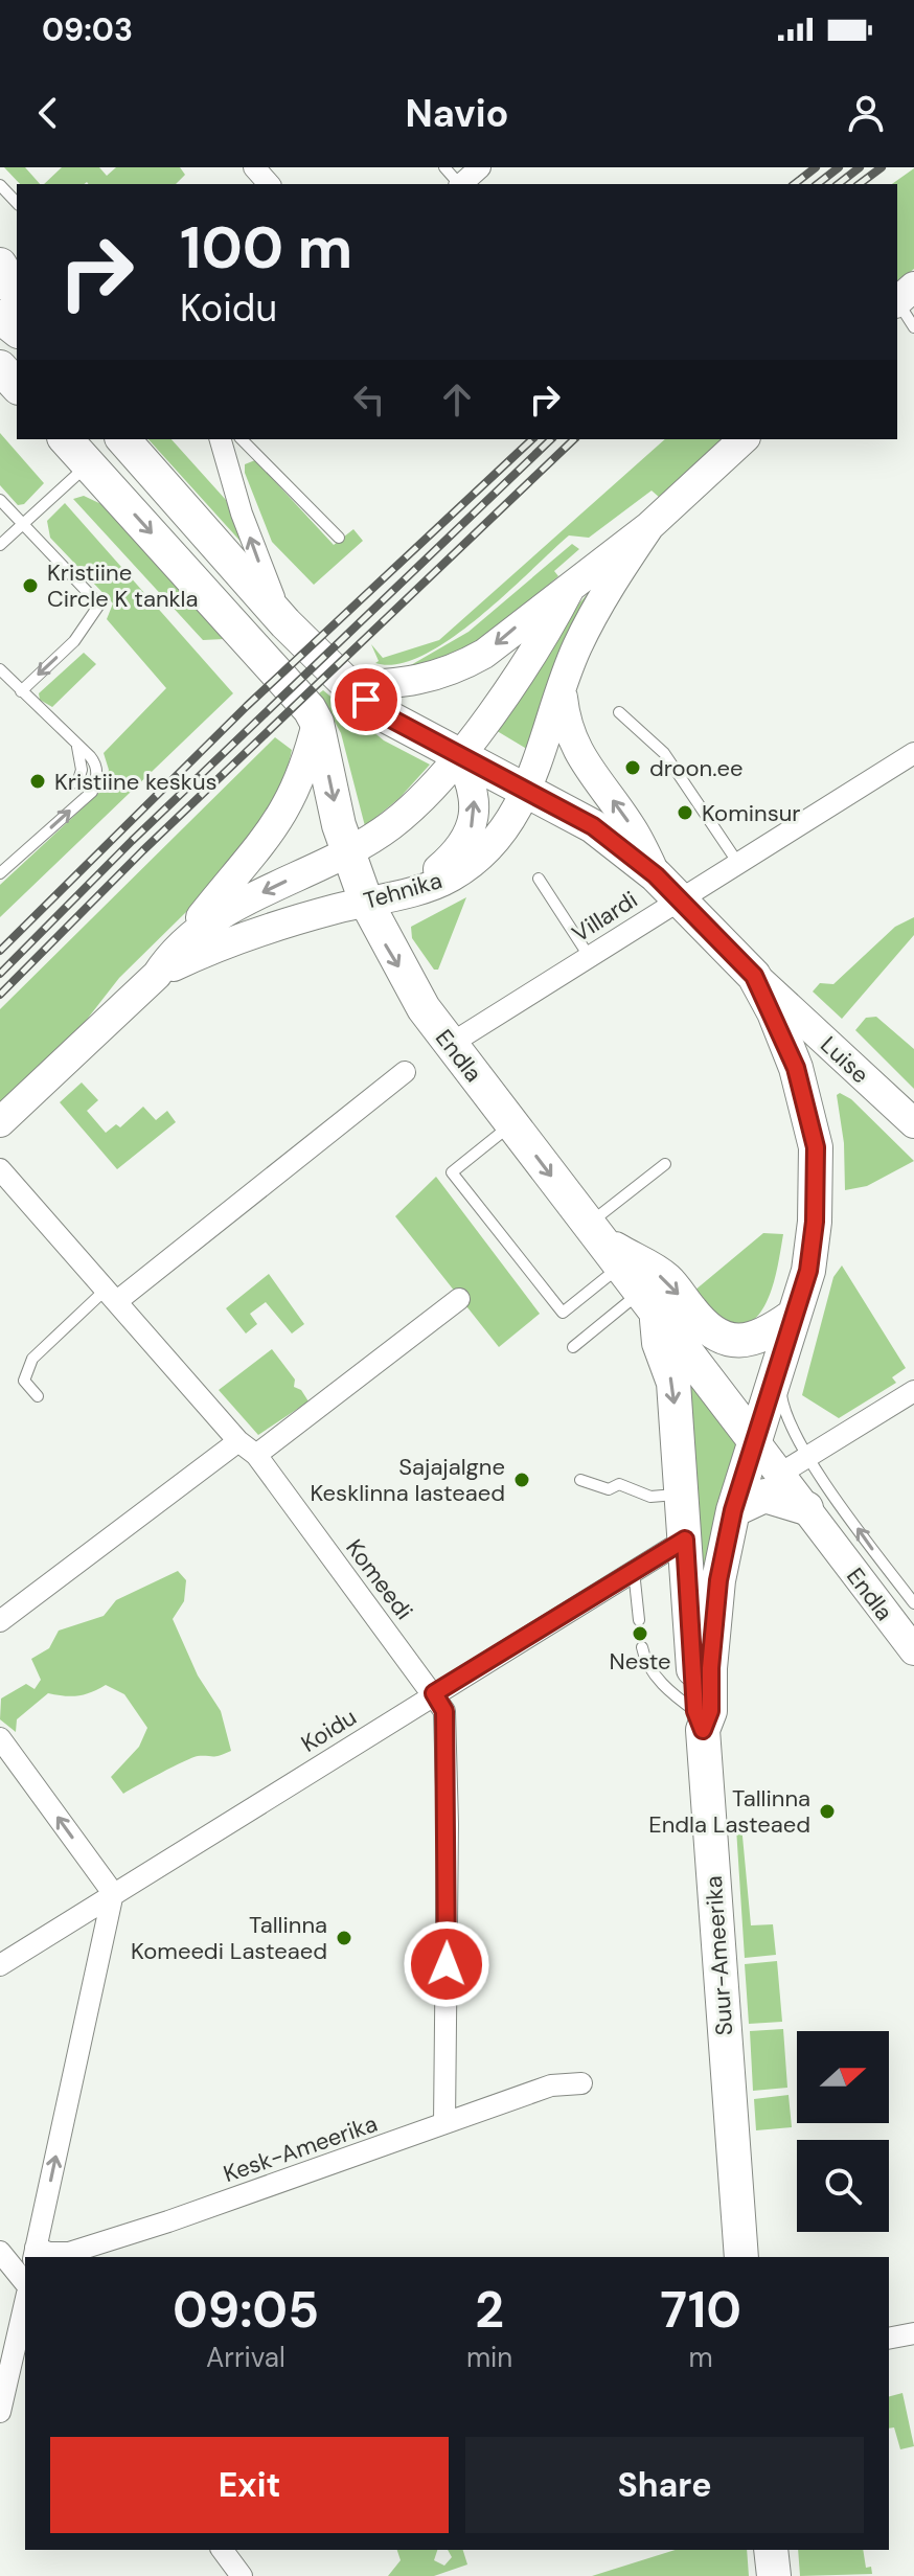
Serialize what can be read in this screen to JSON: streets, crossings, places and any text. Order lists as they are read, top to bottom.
{
  "streets": {
    "main road": [
      "Tehnika",
      "Endla",
      "Luise",
      "Suur-Ameerika"
    ],
    "street": [
      "Villardi",
      "Komeedi",
      "Koidu",
      "Kesk-Ameerika"
    ]
  },
  "crossings": [
    ["Tehnika", "Endla"],
    ["Tehnika", "Luise"],
    ["Villardi", "Endla"],
    ["Villardi", "Luise"],
    ["Endla", "Suur-Ameerika"],
    ["Luise", "Suur-Ameerika"],
    ["Komeedi", "Koidu"],
    ["Komeedi", "Kesk-Ameerika"]
  ],
  "places": [
    "Kristiine Circle K tankla",
    "droon.ee",
    "Kristiine keskus",
    "Kominsur",
    "Sajajalgne Kesklinna lasteaed",
    "Neste",
    "Tallinna Endla Lasteaed",
    "Tallinna Komeedi Lasteaed"
  ],
  "north": "right",
  "page": {
    "status": "09:03",
    "header": "Navio",
    "turn": ["100 m", "Koidu"],
    "eta": [
      "09:05",
      "Arrival",
      "2",
      "min",
      "710",
      "m"
    ],
    "buttons": ["Exit", "Share"]
  }
}
